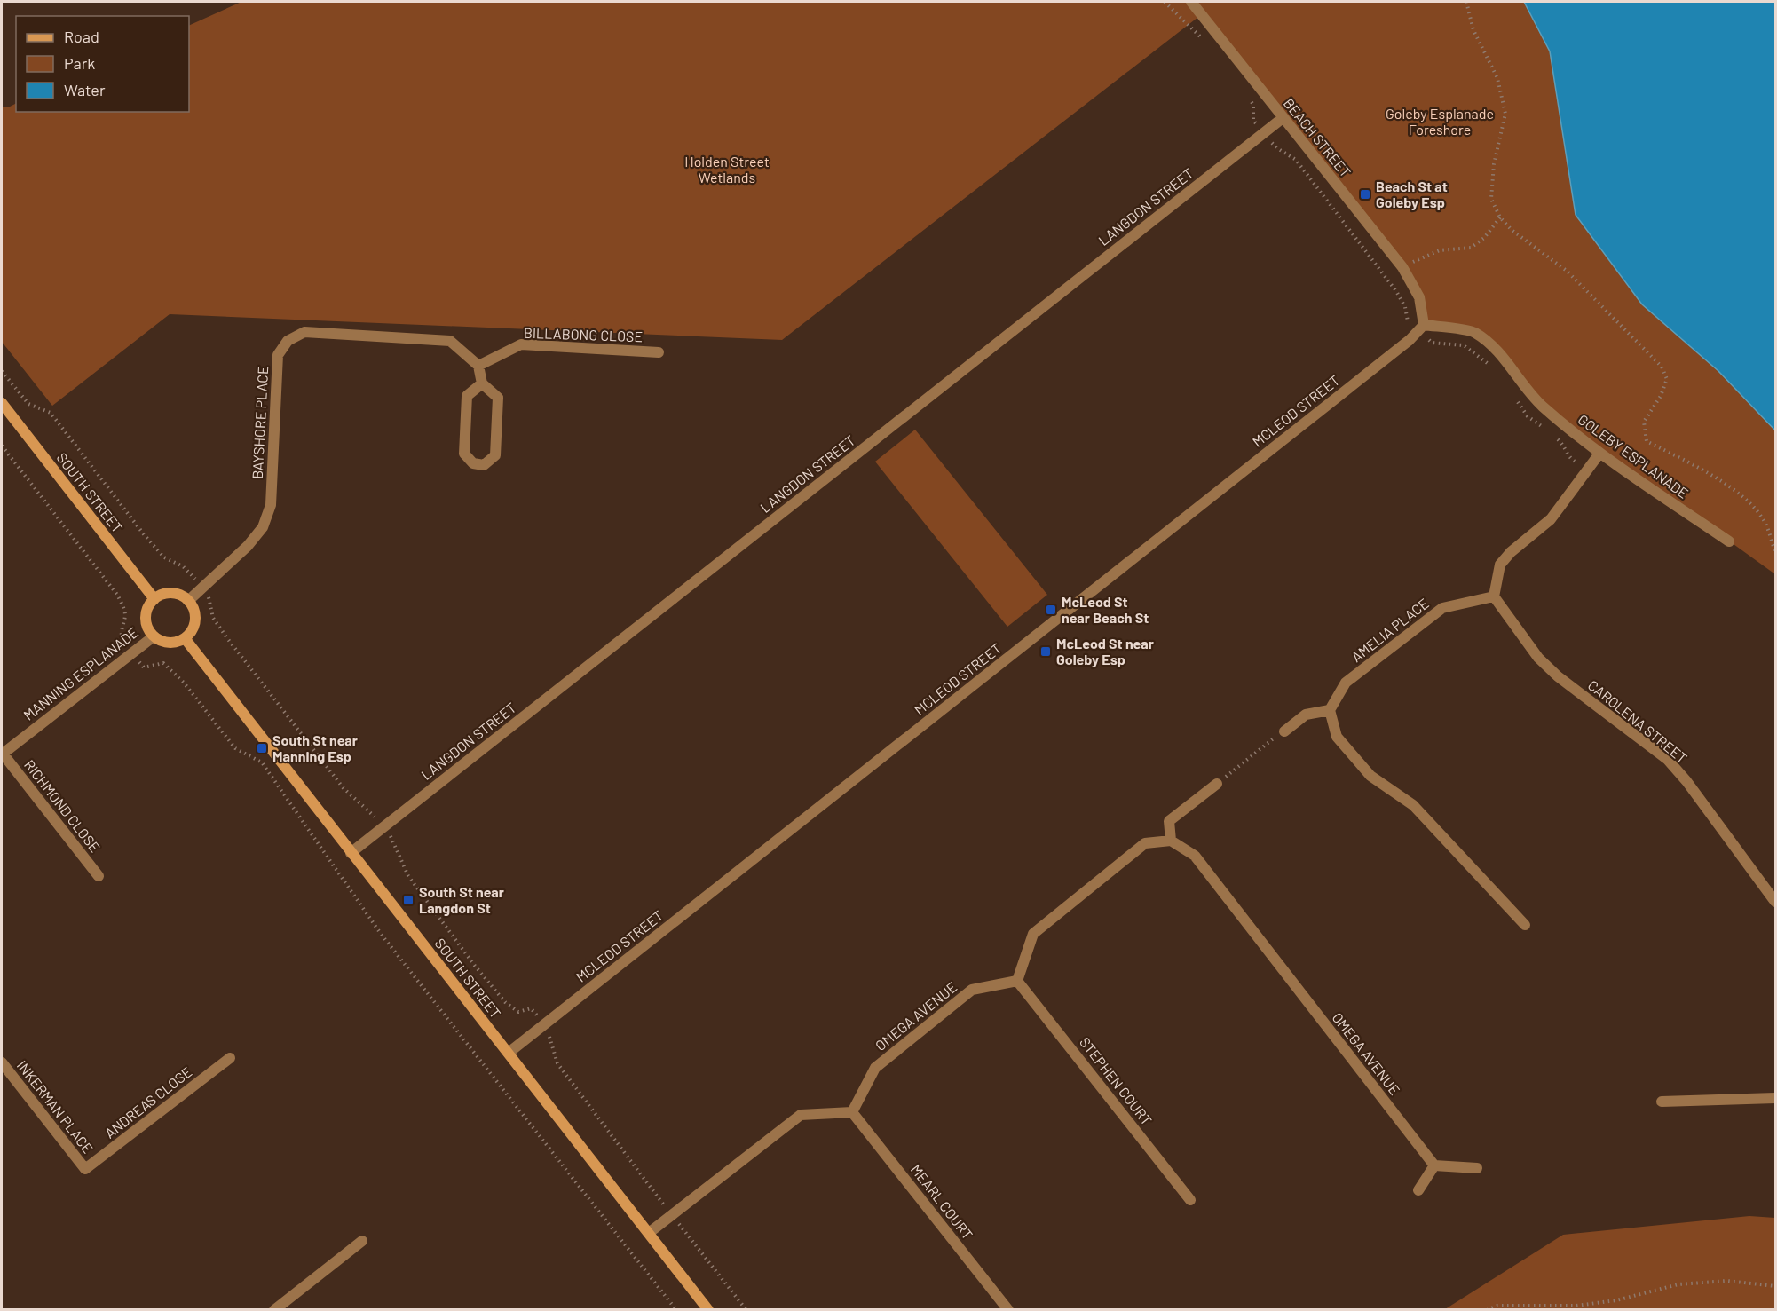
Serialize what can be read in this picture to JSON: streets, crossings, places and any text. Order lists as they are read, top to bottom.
{
  "streets": {
    "street": [
      "BEACH STREET",
      "LANGDON STREET",
      "BILLABONG CLOSE",
      "MCLEOD STREET",
      "BAYSHORE PLACE",
      "GOLEBY ESPLANADE",
      "SOUTH STREET",
      "AMELIA PLACE",
      "MANNING ESPLANADE",
      "CAROLENA STREET",
      "RICHMOND CLOSE",
      "OMEGA AVENUE",
      "STEPHEN COURT",
      "ANDREAS CLOSE",
      "INKERMAN PLACE",
      "MEARL COURT"
    ]
  },
  "crossings": [
    ["BEACH STREET", "LANGDON STREET"],
    ["BEACH STREET", "MCLEOD STREET"],
    ["BEACH STREET", "GOLEBY ESPLANADE"],
    ["LANGDON STREET", "SOUTH STREET"],
    ["BILLABONG CLOSE", "BAYSHORE PLACE"],
    ["MCLEOD STREET", "GOLEBY ESPLANADE"],
    ["MCLEOD STREET", "SOUTH STREET"],
    ["BAYSHORE PLACE", "SOUTH STREET"],
    ["BAYSHORE PLACE", "MANNING ESPLANADE"],
    ["SOUTH STREET", "MANNING ESPLANADE"],
    ["AMELIA PLACE", "CAROLENA STREET"],
    ["MANNING ESPLANADE", "RICHMOND CLOSE"],
    ["OMEGA AVENUE", "STEPHEN COURT"],
    ["OMEGA AVENUE", "MEARL COURT"],
    ["ANDREAS CLOSE", "INKERMAN PLACE"]
  ],
  "parks": ["Goleby Esplanade Foreshore", "Holden Street Wetlands"],
  "places": {
    "transit": [
      "Beach St at Goleby Esp",
      "McLeod St near Beach St",
      "McLeod St near Goleby Esp",
      "South St near Manning Esp",
      "South St near Langdon St"
    ]
  },
  "legend": ["Road", "Park", "Water"]
}
